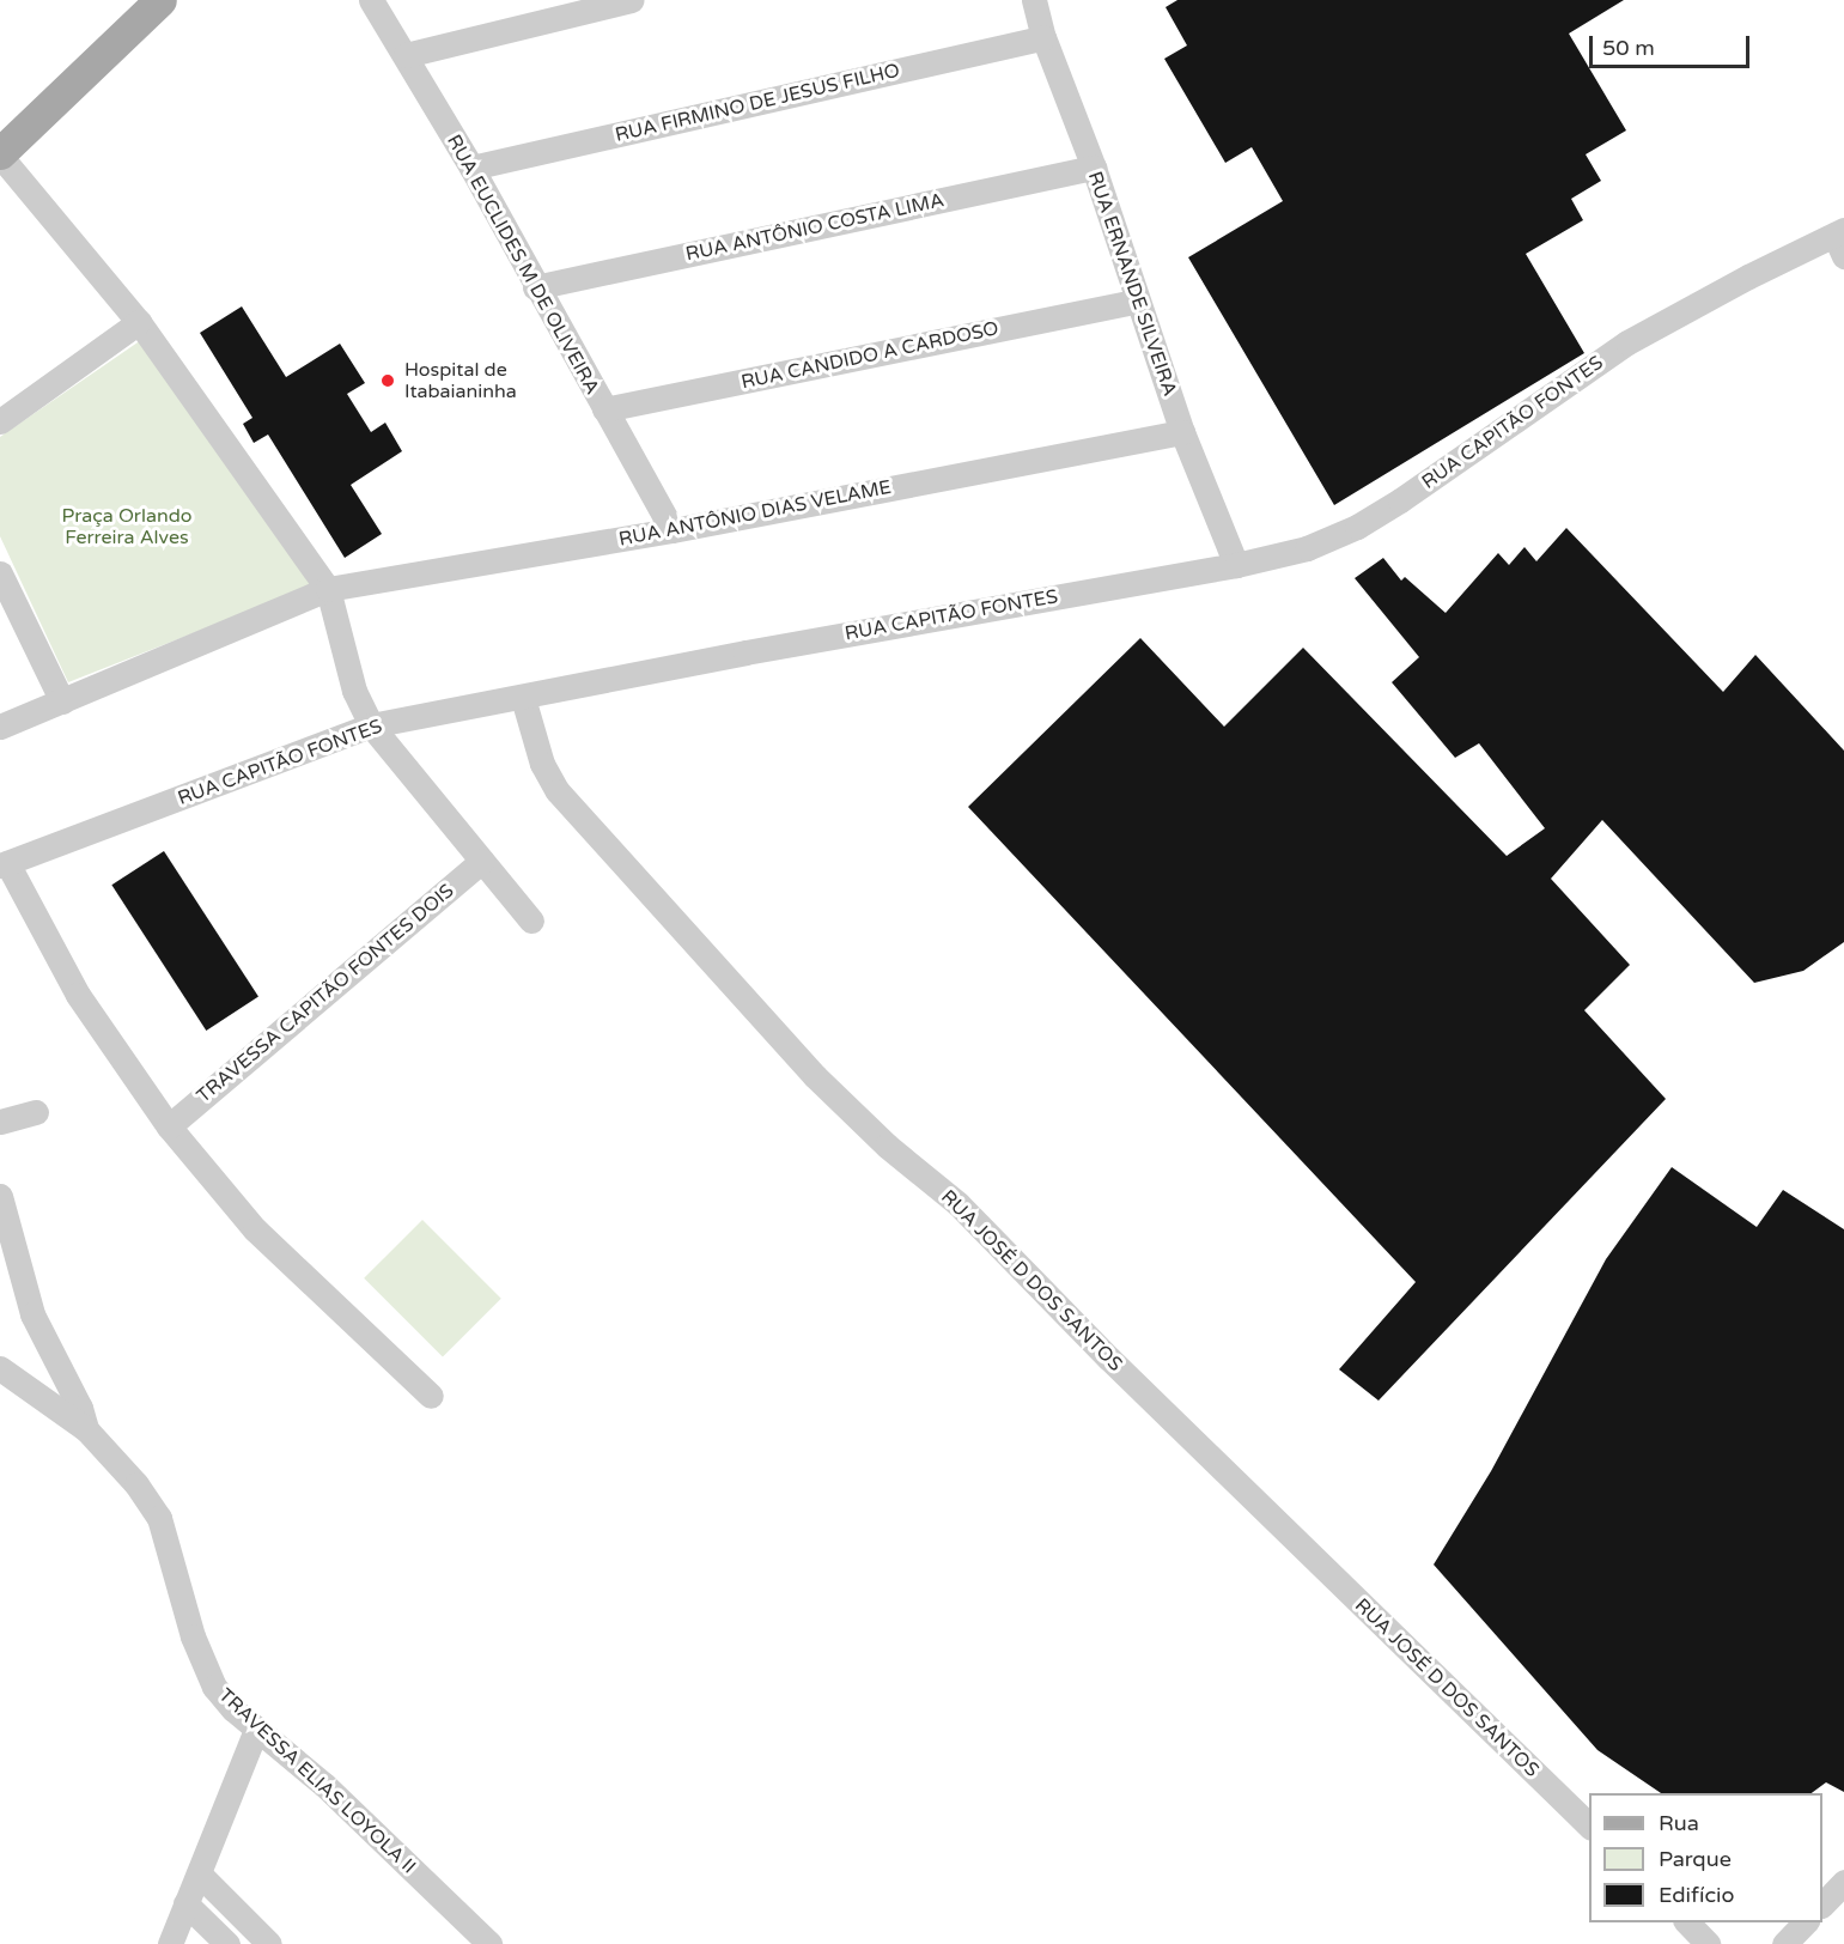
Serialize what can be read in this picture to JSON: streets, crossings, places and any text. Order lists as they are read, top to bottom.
{
  "streets": {
    "street": [
      "RUA FIRMINO DE JESUS FILHO",
      "RUA ANTÔNIO COSTA LIMA",
      "RUA EUCLIDES M DE OLIVEIRA",
      "RUA ERNANDE SILVEIRA",
      "RUA CANDIDO A CARDOSO",
      "RUA CAPITÃO FONTES",
      "RUA ANTÔNIO DIAS VELAME",
      "TRAVESSA CAPITÃO FONTES DOIS",
      "RUA JOSÉ D DOS SANTOS",
      "TRAVESSA ELIAS LOYOLA II"
    ]
  },
  "crossings": [
    ["RUA FIRMINO DE JESUS FILHO", "RUA EUCLIDES M DE OLIVEIRA"],
    ["RUA FIRMINO DE JESUS FILHO", "RUA ERNANDE SILVEIRA"],
    ["RUA ANTÔNIO COSTA LIMA", "RUA EUCLIDES M DE OLIVEIRA"],
    ["RUA ANTÔNIO COSTA LIMA", "RUA ERNANDE SILVEIRA"],
    ["RUA EUCLIDES M DE OLIVEIRA", "RUA CANDIDO A CARDOSO"],
    ["RUA EUCLIDES M DE OLIVEIRA", "RUA ANTÔNIO DIAS VELAME"],
    ["RUA ERNANDE SILVEIRA", "RUA CANDIDO A CARDOSO"],
    ["RUA ERNANDE SILVEIRA", "RUA CAPITÃO FONTES"],
    ["RUA ERNANDE SILVEIRA", "RUA ANTÔNIO DIAS VELAME"],
    ["RUA CAPITÃO FONTES", "RUA JOSÉ D DOS SANTOS"]
  ],
  "parks": ["Praça Orlando Ferreira Alves"],
  "places": ["Hospital de Itabaianinha"],
  "legend": ["Rua", "Parque", "Edifício"],
  "scale_bar": "50 m"
}
